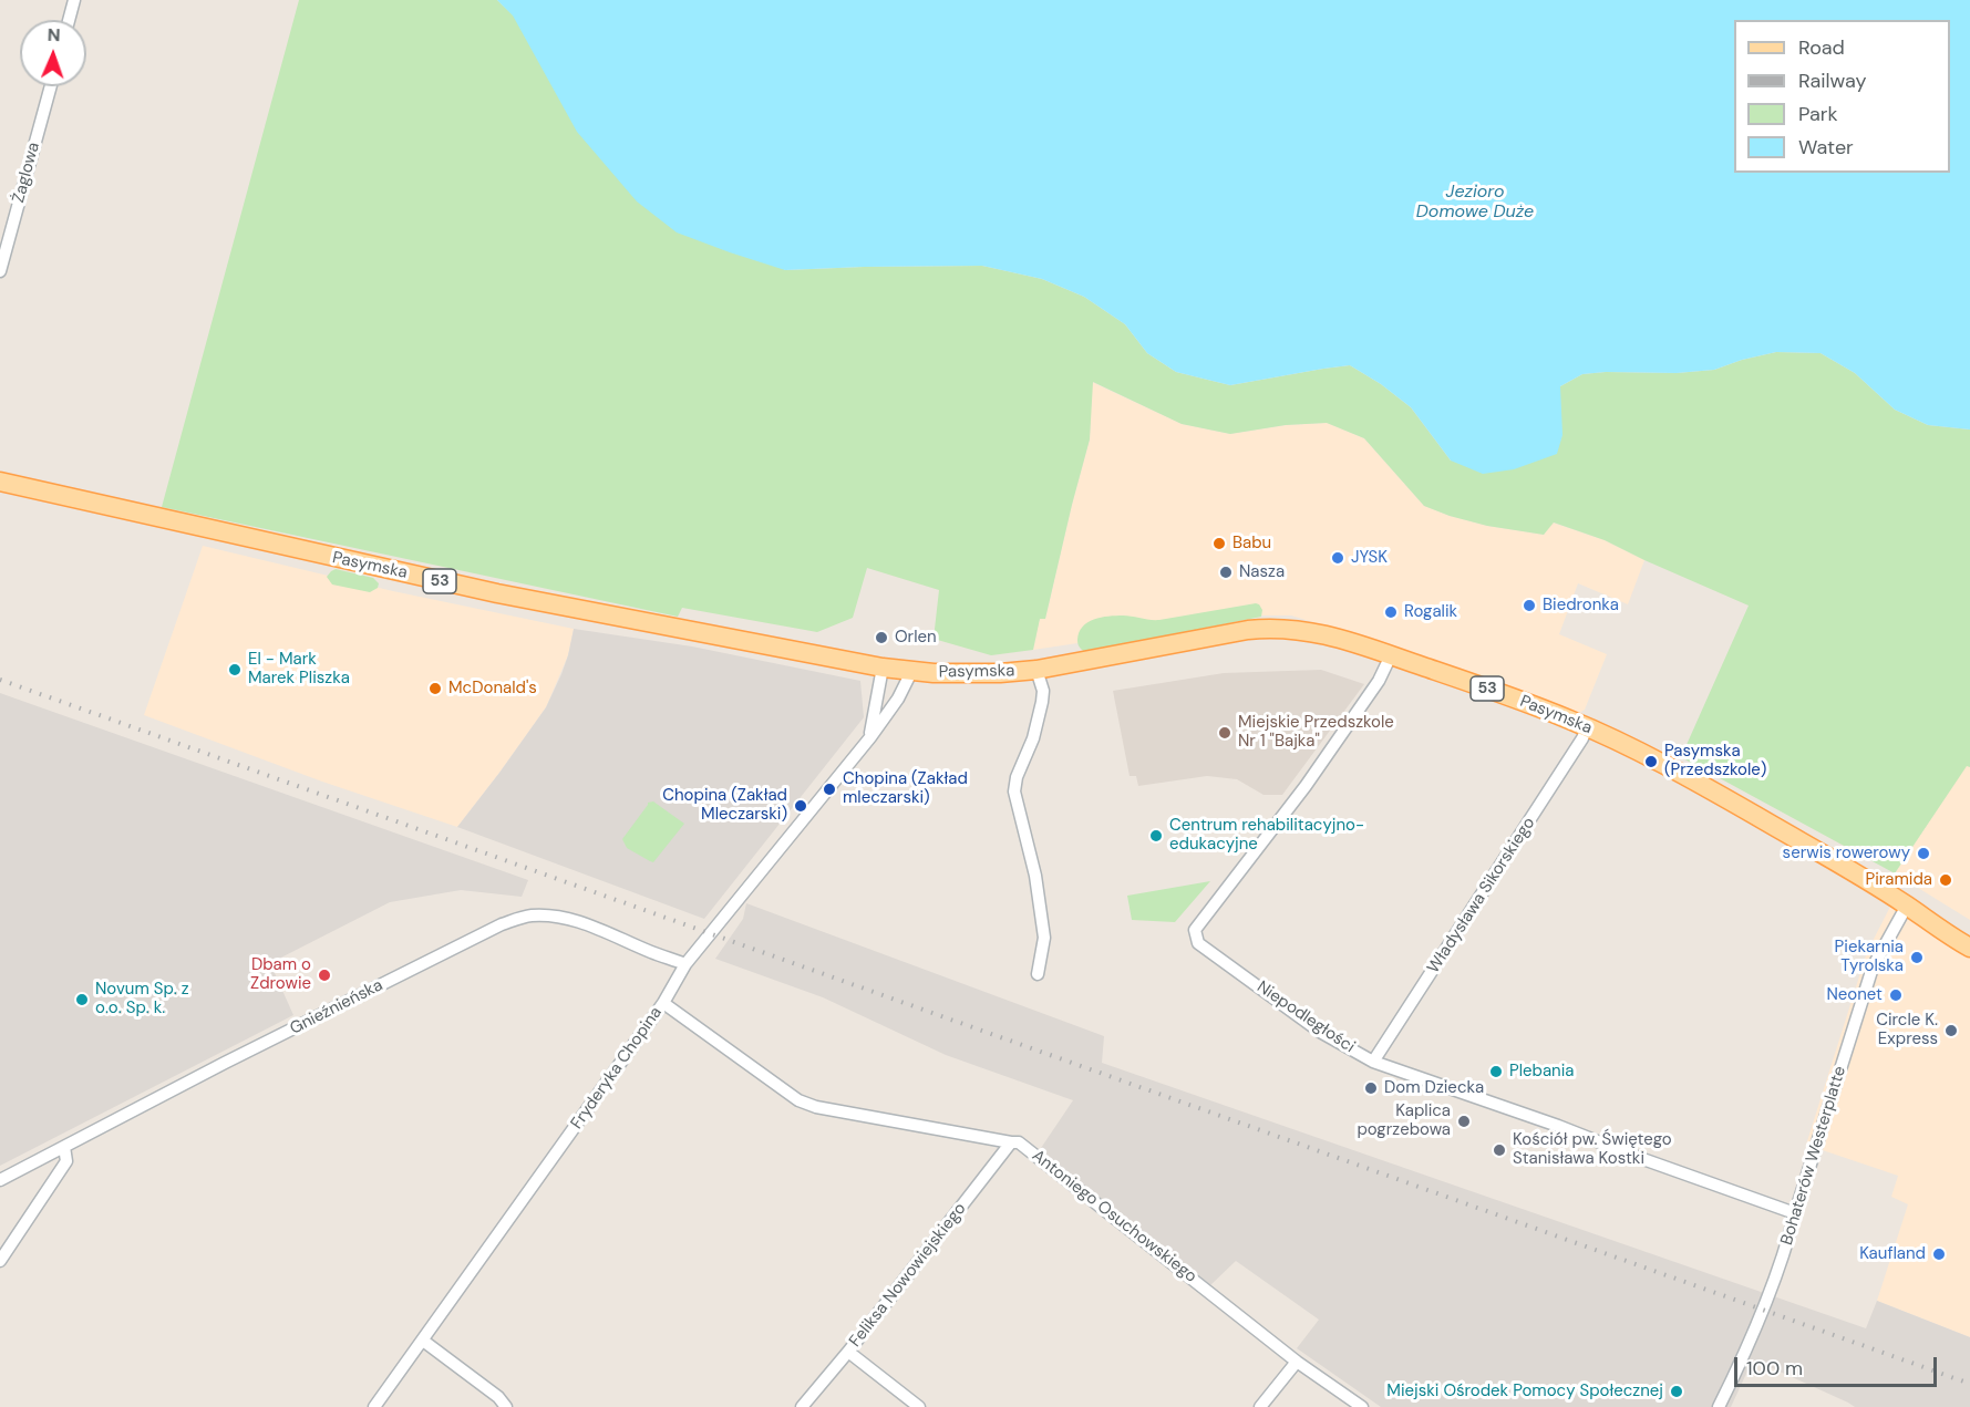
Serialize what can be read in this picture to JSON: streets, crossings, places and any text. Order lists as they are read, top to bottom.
{
  "streets": {
    "main road": ["Pasymska", "53"],
    "street": [
      "Żaglowa",
      "Władysława Sikorskiego",
      "Gnieźnieńska",
      "Niepodległości",
      "Fryderyka Chopina",
      "Bohaterów Westerplatte",
      "Antoniego Osuchowskiego",
      "Feliksa Nowowiejskiego"
    ]
  },
  "crossings": [
    ["Pasymska", "Władysława Sikorskiego"],
    ["Pasymska", "Niepodległości"],
    ["Pasymska", "Fryderyka Chopina"],
    ["Pasymska", "Bohaterów Westerplatte"],
    ["Władysława Sikorskiego", "Niepodległości"],
    ["Gnieźnieńska", "Fryderyka Chopina"],
    ["Niepodległości", "Bohaterów Westerplatte"],
    ["Fryderyka Chopina", "Antoniego Osuchowskiego"],
    ["Antoniego Osuchowskiego", "Feliksa Nowowiejskiego"]
  ],
  "water": ["Jezioro Domowe Duże"],
  "places": [
    "Babu",
    "JYSK",
    "Nasza",
    "Biedronka",
    "Rogalik",
    "Orlen",
    "El - Mark Marek Pliszka",
    "McDonald's",
    "Miejskie Przedszkole Nr 1 \"Bajka\"",
    "Pasymska (Przedszkole)",
    "Chopina (Zakład mleczarski)",
    "Chopina (Zakład Mleczarski)",
    "Centrum rehabilitacyjno- edukacyjne",
    "serwis rowerowy",
    "Piramida",
    "Piekarnia Tyrolska",
    "Dbam o Zdrowie",
    "Neonet",
    "Novum Sp. z o.o. Sp. k.",
    "Circle K. Express",
    "Plebania",
    "Dom Dziecka",
    "Kaplica pogrzebowa",
    "Kościół pw. Świętego Stanisława Kostki",
    "Kaufland",
    "Miejski Ośrodek Pomocy Społecznej"
  ],
  "legend": [
    "Road",
    "Railway",
    "Park",
    "Water"
  ],
  "scale_bar": "100 m",
  "north": "top"
}
